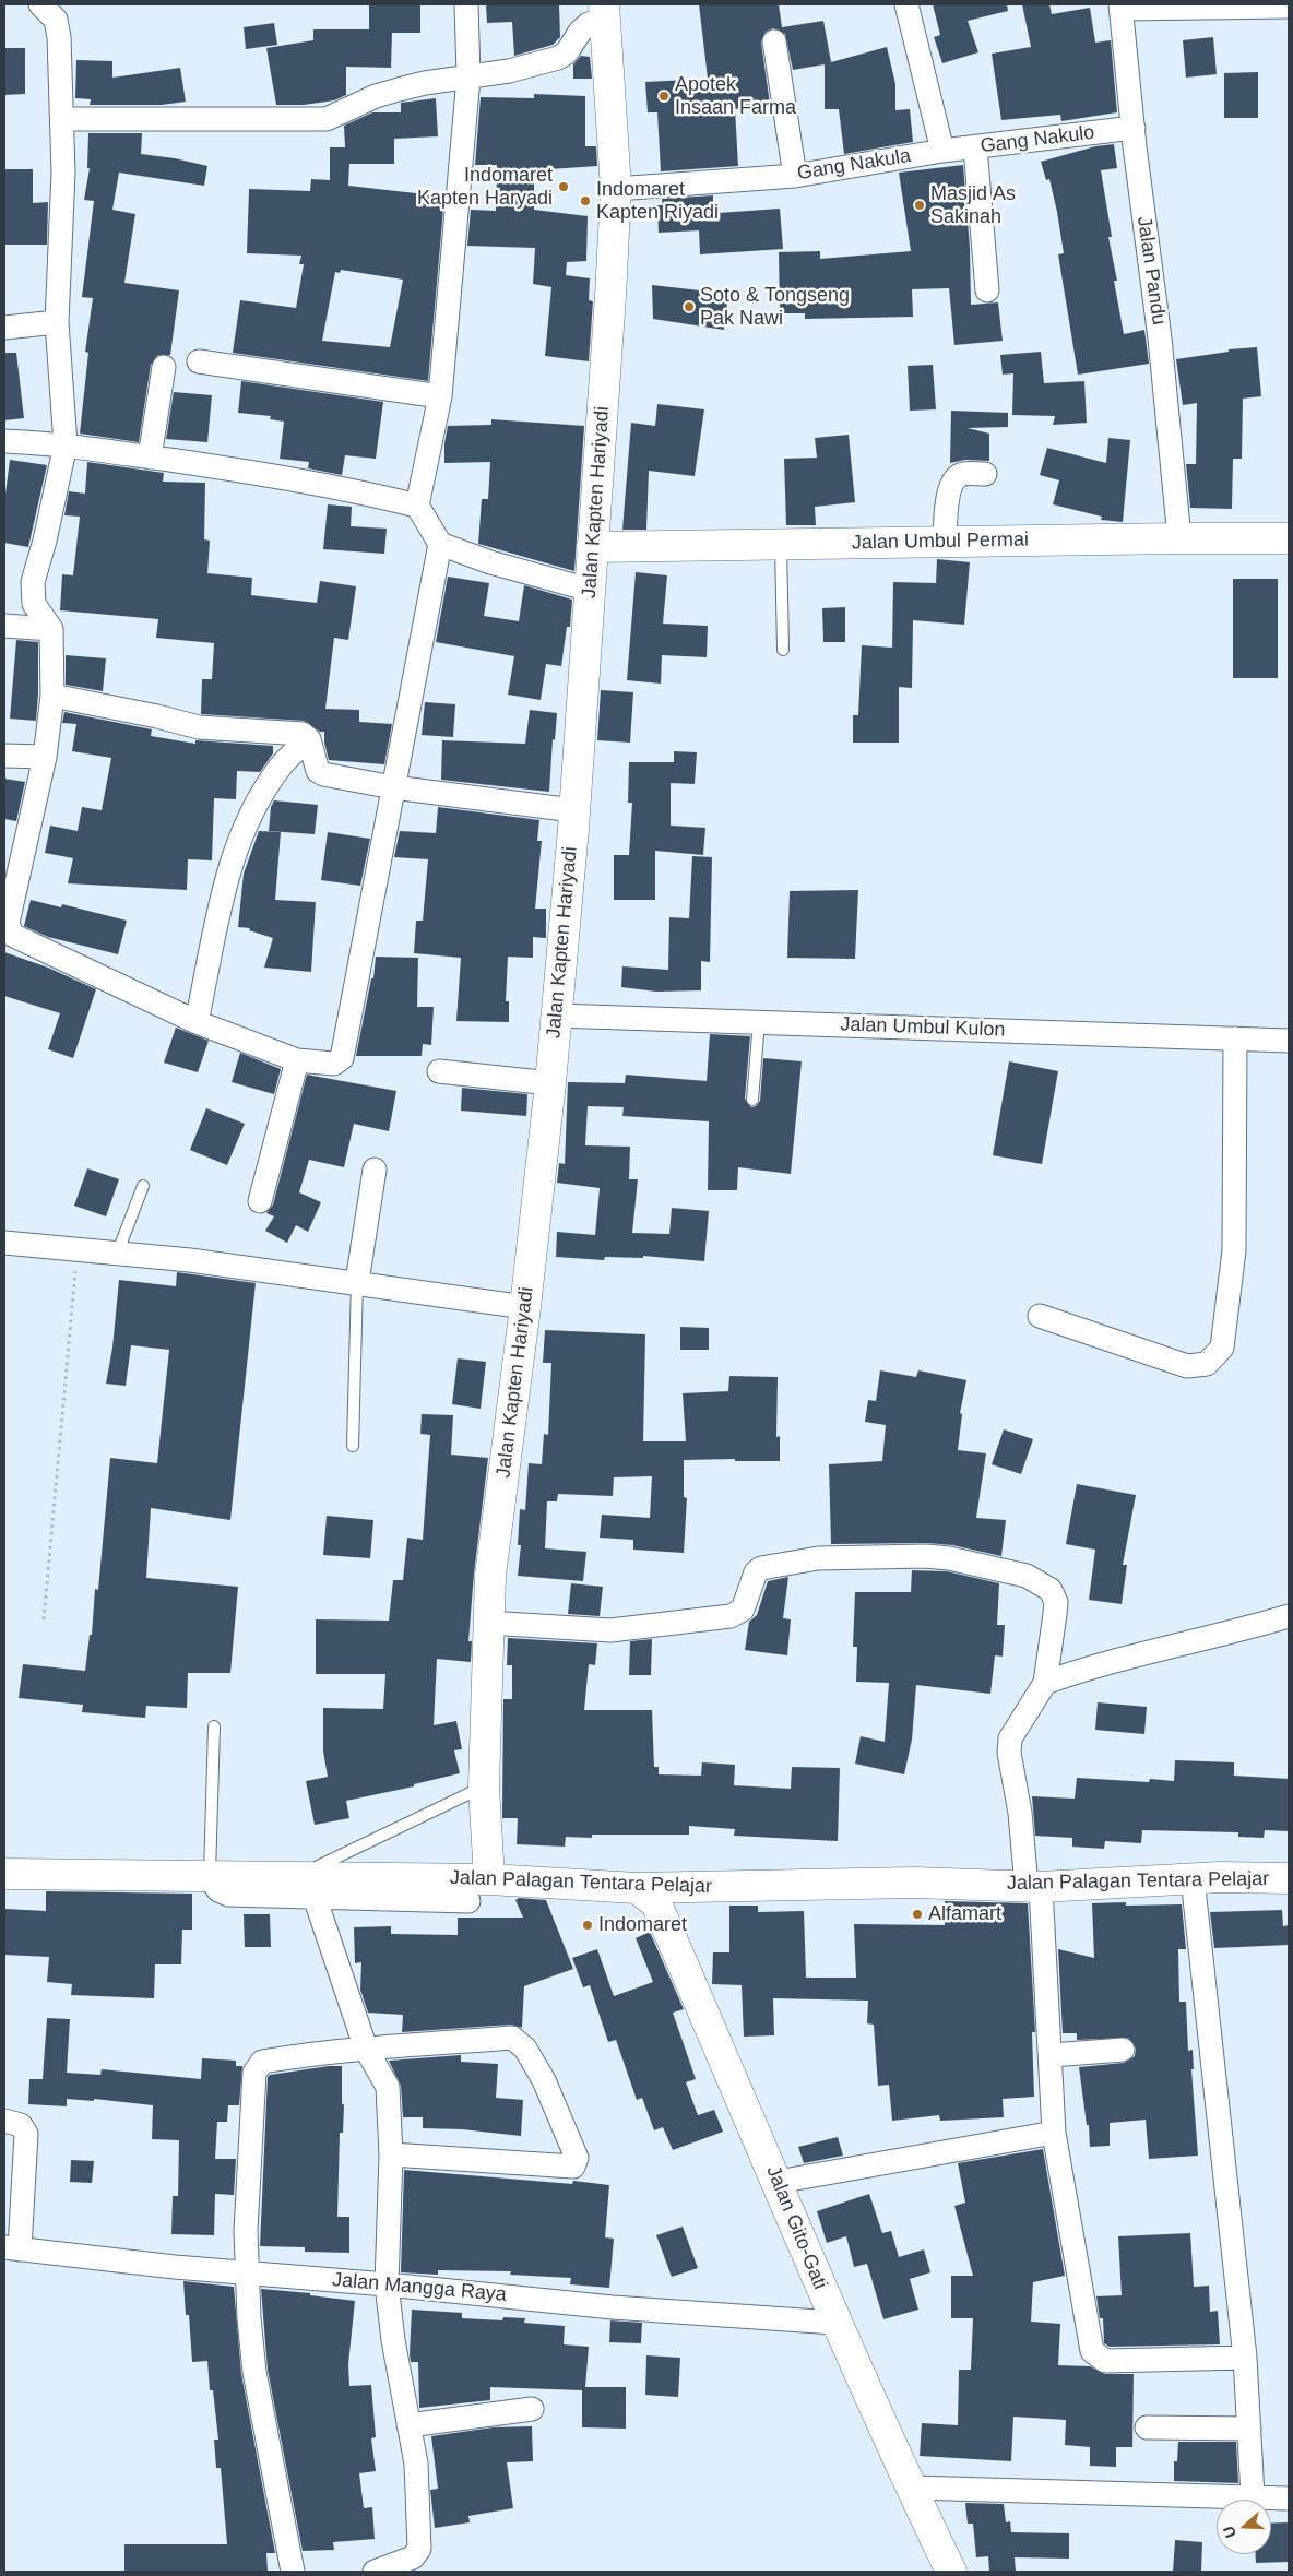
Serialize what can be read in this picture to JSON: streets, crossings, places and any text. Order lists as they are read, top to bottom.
{
  "streets": {
    "main road": [
      "Jalan Kapten Hariyadi",
      "Jalan Umbul Permai",
      "Jalan Palagan Tentara Pelajar",
      "Jalan Gito-Gati"
    ],
    "street": [
      "Gang Nakulo",
      "Gang Nakula",
      "Jalan Pandu",
      "Jalan Umbul Kulon",
      "Jalan Mangga Raya"
    ]
  },
  "crossings": [
    ["Gang Nakulo", "Gang Nakula"],
    ["Gang Nakulo", "Jalan Pandu"],
    ["Gang Nakula", "Jalan Kapten Hariyadi"],
    ["Jalan Pandu", "Jalan Umbul Permai"],
    ["Jalan Kapten Hariyadi", "Jalan Umbul Permai"],
    ["Jalan Kapten Hariyadi", "Jalan Umbul Kulon"],
    ["Jalan Kapten Hariyadi", "Jalan Palagan Tentara Pelajar"],
    ["Jalan Palagan Tentara Pelajar", "Jalan Gito-Gati"],
    ["Jalan Gito-Gati", "Jalan Mangga Raya"]
  ],
  "places": [
    "Apotek Insaan Farma",
    "Indomaret Kapten Haryadi",
    "Indomaret Kapten Riyadi",
    "Masjid As Sakinah",
    "Soto & Tongseng Pak Nawi",
    "Alfamart",
    "Indomaret"
  ],
  "north": "left"
}
